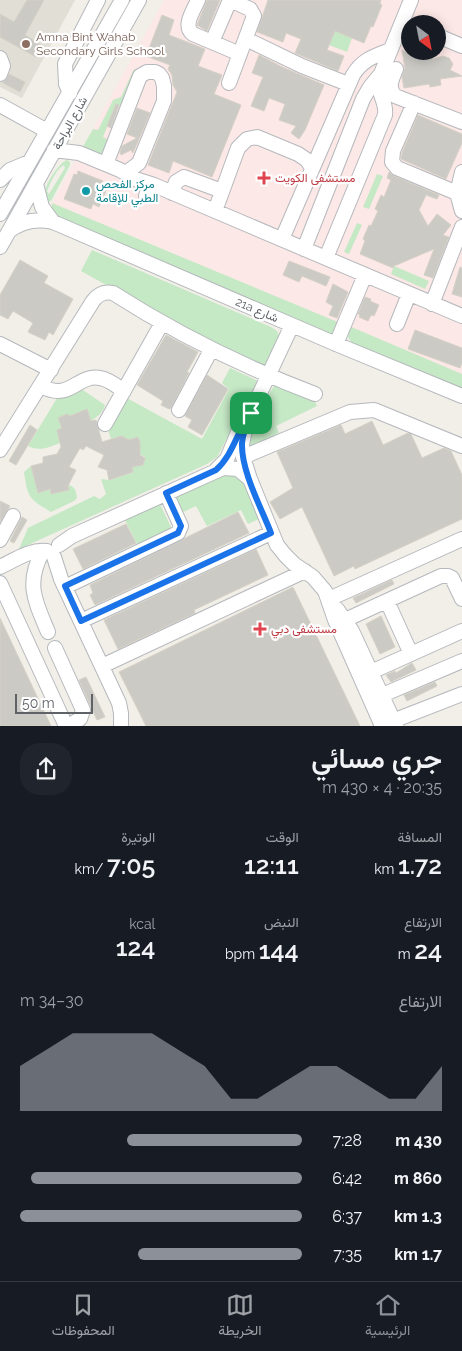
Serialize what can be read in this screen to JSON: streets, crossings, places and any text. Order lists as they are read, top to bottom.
{
  "streets": {
    "street": ["شارع البراحة", "21a شارع"]
  },
  "crossings": [
    ["شارع البراحة", "21a شارع"]
  ],
  "places": {
    "other": ["Amna Bint Wahab Secondary Girls School", "مركز الفحص الطبي للإقامة"],
    "health": ["مستشفى الكويت", "مستشفى دبي"]
  },
  "scale_bar": "50 m",
  "north": "bottom right",
  "page": {
    "scale": "50 m",
    "heading": ["جري مسائي", "20:35 · 4 × 430 m"],
    "stats": [
      ["المسافة", "1.72 km"],
      ["الوقت", "12:11"],
      ["الوتيرة", "7:05 /km"],
      ["الارتفاع", "24 m"],
      ["النبض", "144 bpm"],
      ["kcal", "124"]
    ],
    "chart": ["الارتفاع", "30–34 m"],
    "list": [
      {
        "name": "430 m",
        "note": "7:28"
      },
      {
        "name": "860 m",
        "note": "6:42"
      },
      {
        "name": "1.3 km",
        "note": "6:37"
      },
      {
        "name": "1.7 km",
        "note": "7:35"
      }
    ],
    "tabs": ["الرئيسية", "الخريطة", "المحفوظات"]
  }
}
